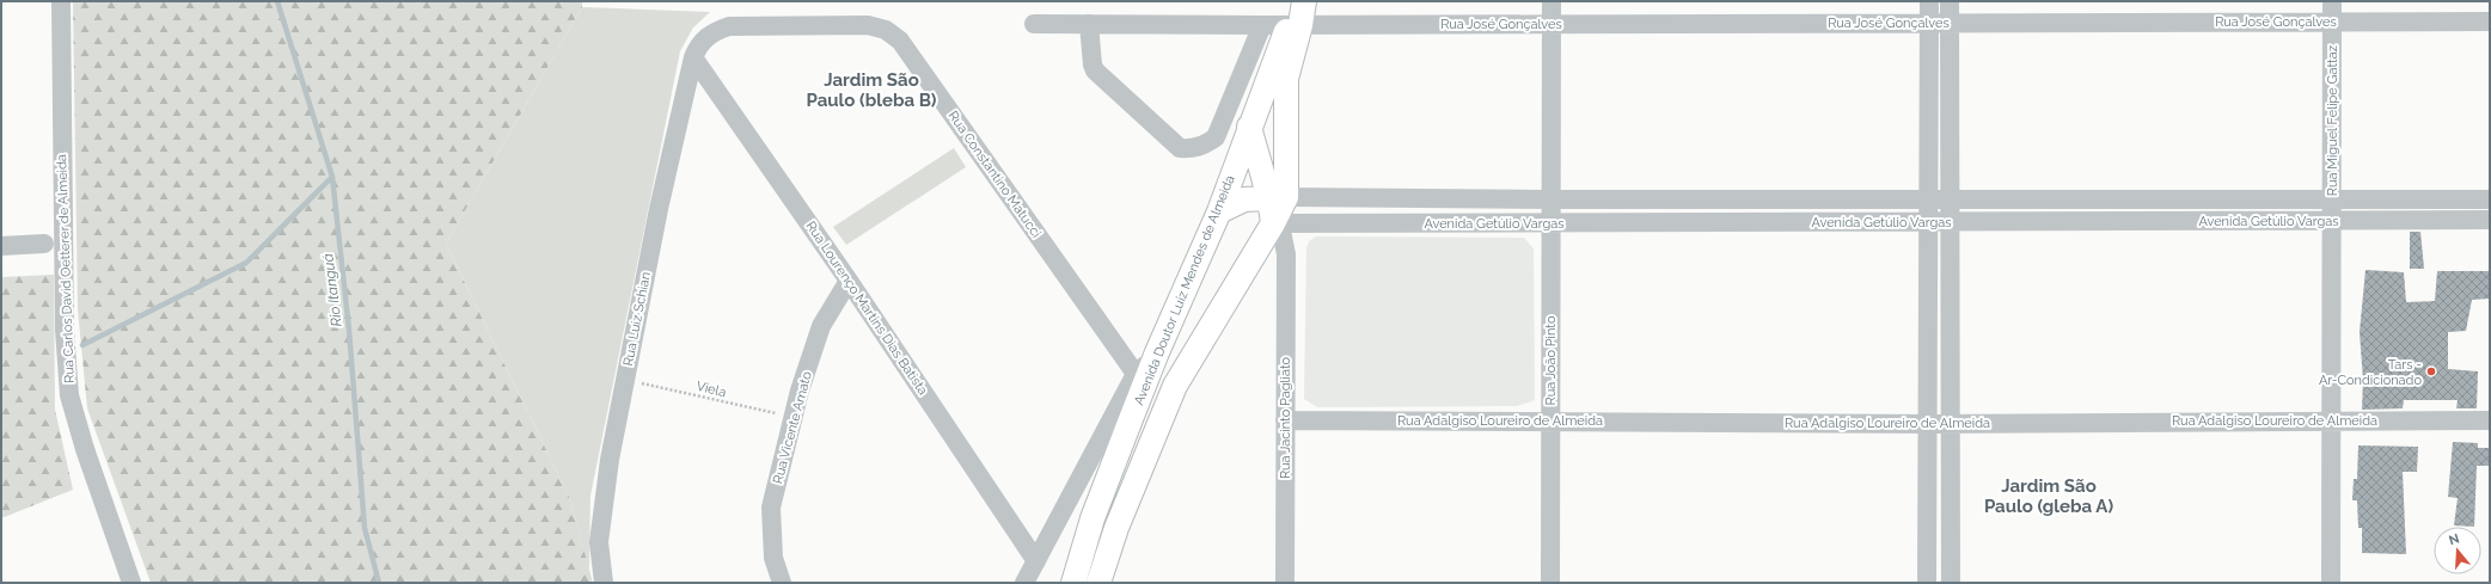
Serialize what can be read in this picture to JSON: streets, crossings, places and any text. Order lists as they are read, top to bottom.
{
  "streets": {
    "main road": ["Avenida Doutor Luiz Mendes de Almeida"],
    "street": [
      "Rua José Gonçalves",
      "Rua Miguel Felipe Gattaz",
      "Rua Constantino Matucci",
      "Avenida Getúlio Vargas",
      "Rua Carlos David Oetterer de Almeida",
      "Rua Lourenço Martins Dias Batista",
      "Rua Luiz Schian",
      "Rua João Pinto",
      "Rua Jacinto Pagliato",
      "Rua Adalgiso Loureiro de Almeida",
      "Rua Vicente Amato"
    ],
    "path": ["Viela"]
  },
  "crossings": [
    ["Rua José Gonçalves", "Rua Miguel Felipe Gattaz"],
    ["Rua José Gonçalves", "Avenida Doutor Luiz Mendes de Almeida"],
    ["Rua Miguel Felipe Gattaz", "Avenida Getúlio Vargas"],
    ["Rua Miguel Felipe Gattaz", "Rua Adalgiso Loureiro de Almeida"],
    ["Rua Constantino Matucci", "Rua Lourenço Martins Dias Batista"],
    ["Rua Constantino Matucci", "Rua Luiz Schian"],
    ["Avenida Getúlio Vargas", "Avenida Doutor Luiz Mendes de Almeida"],
    ["Avenida Getúlio Vargas", "Rua João Pinto"],
    ["Avenida Getúlio Vargas", "Rua Jacinto Pagliato"],
    ["Avenida Doutor Luiz Mendes de Almeida", "Rua Jacinto Pagliato"],
    ["Rua Lourenço Martins Dias Batista", "Rua Luiz Schian"],
    ["Rua Lourenço Martins Dias Batista", "Rua Vicente Amato"],
    ["Rua Luiz Schian", "Viela"],
    ["Rua João Pinto", "Rua Adalgiso Loureiro de Almeida"],
    ["Viela", "Rua Vicente Amato"],
    ["Rua Jacinto Pagliato", "Rua Adalgiso Loureiro de Almeida"]
  ],
  "districts": ["Jardim São Paulo (bleba B)", "Jardim São Paulo (gleba A)"],
  "water": ["Rio Itanguá"],
  "places": ["Tars - Ar-Condicionado"],
  "north": "top"
}
